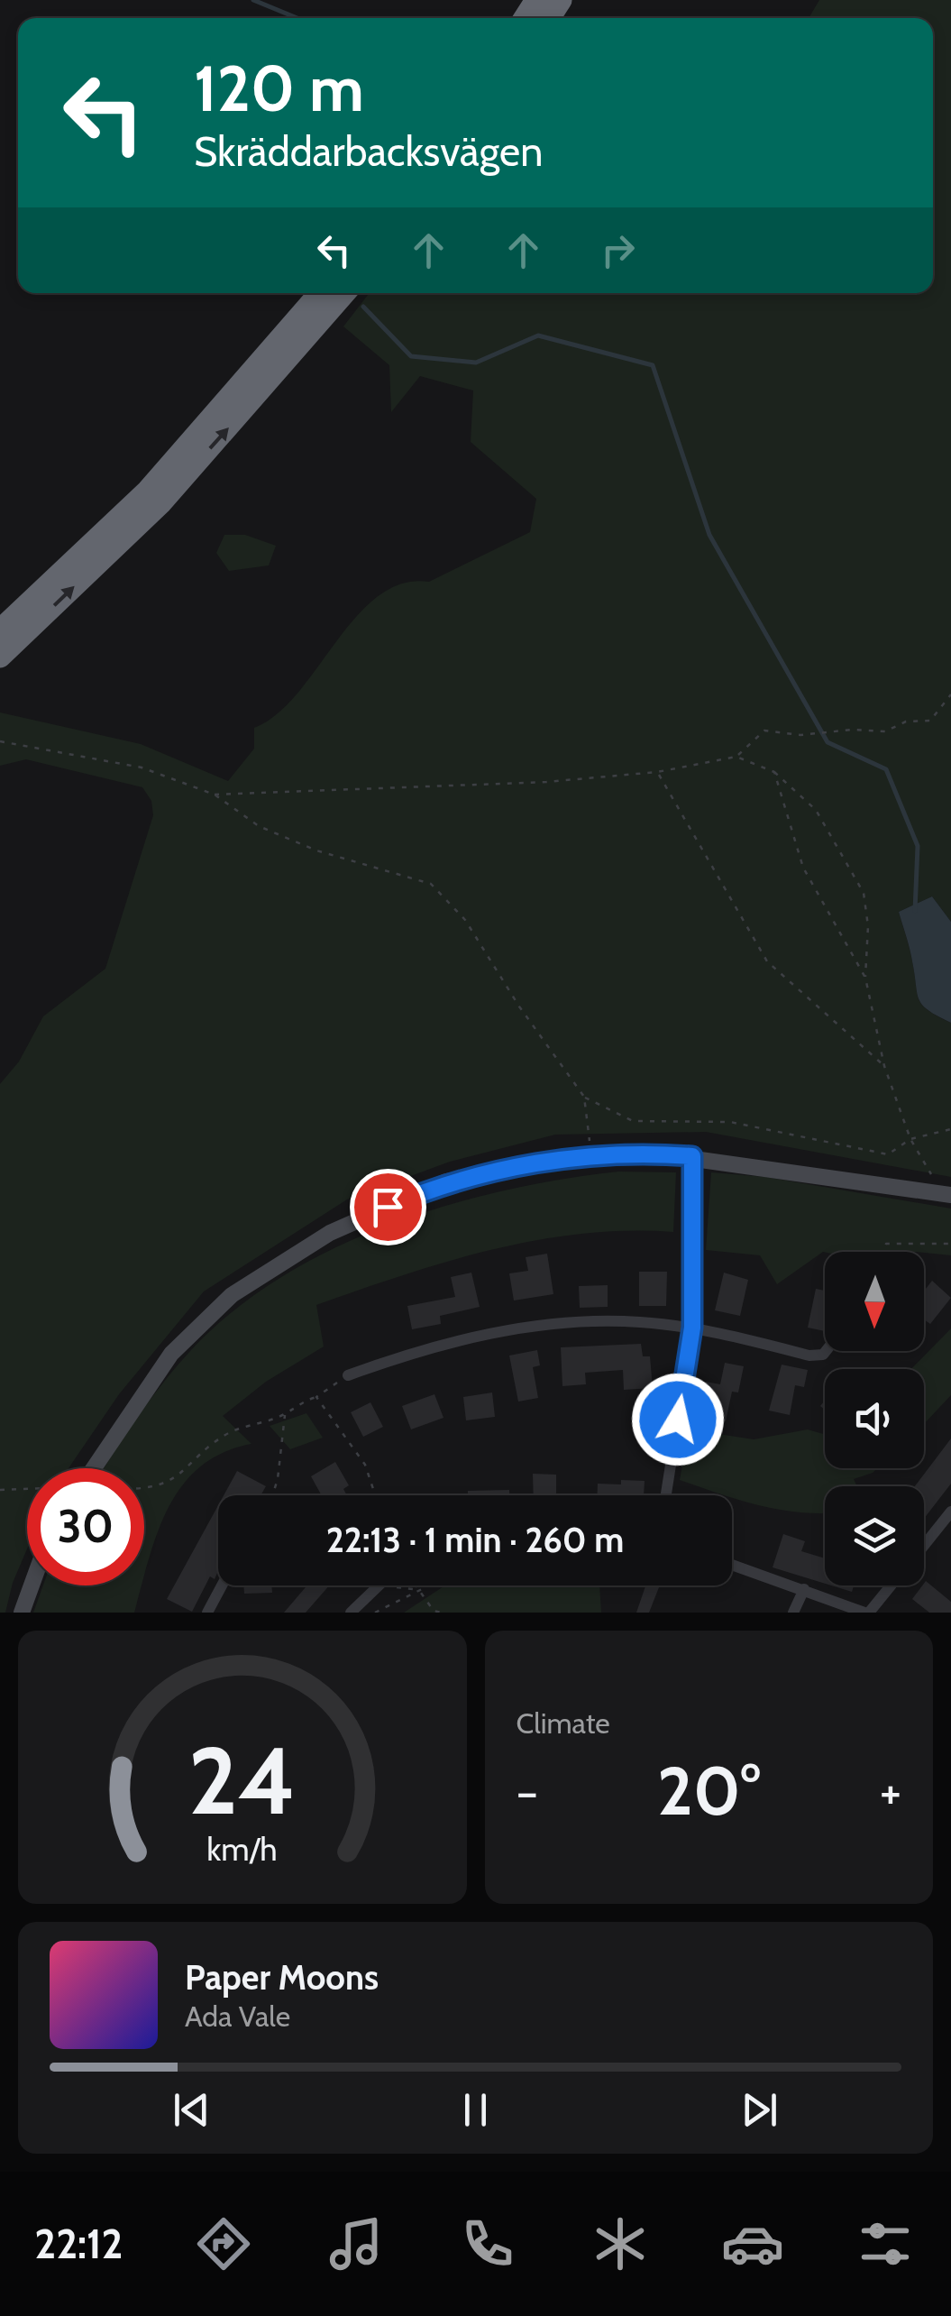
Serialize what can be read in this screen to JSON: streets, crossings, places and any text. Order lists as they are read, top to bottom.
{
  "north": "bottom",
  "page": {
    "turn": ["120 m", "Skräddarbacksvägen"],
    "limit": "30",
    "trip": "22:13 · 1 min · 260 m",
    "tile": "Climate",
    "heat": ["−", "20°", "+"],
    "song": ["Paper Moons", "Ada Vale"],
    "tabs": "22:12",
    "gauge": ["24", "km/h"]
  }
}
